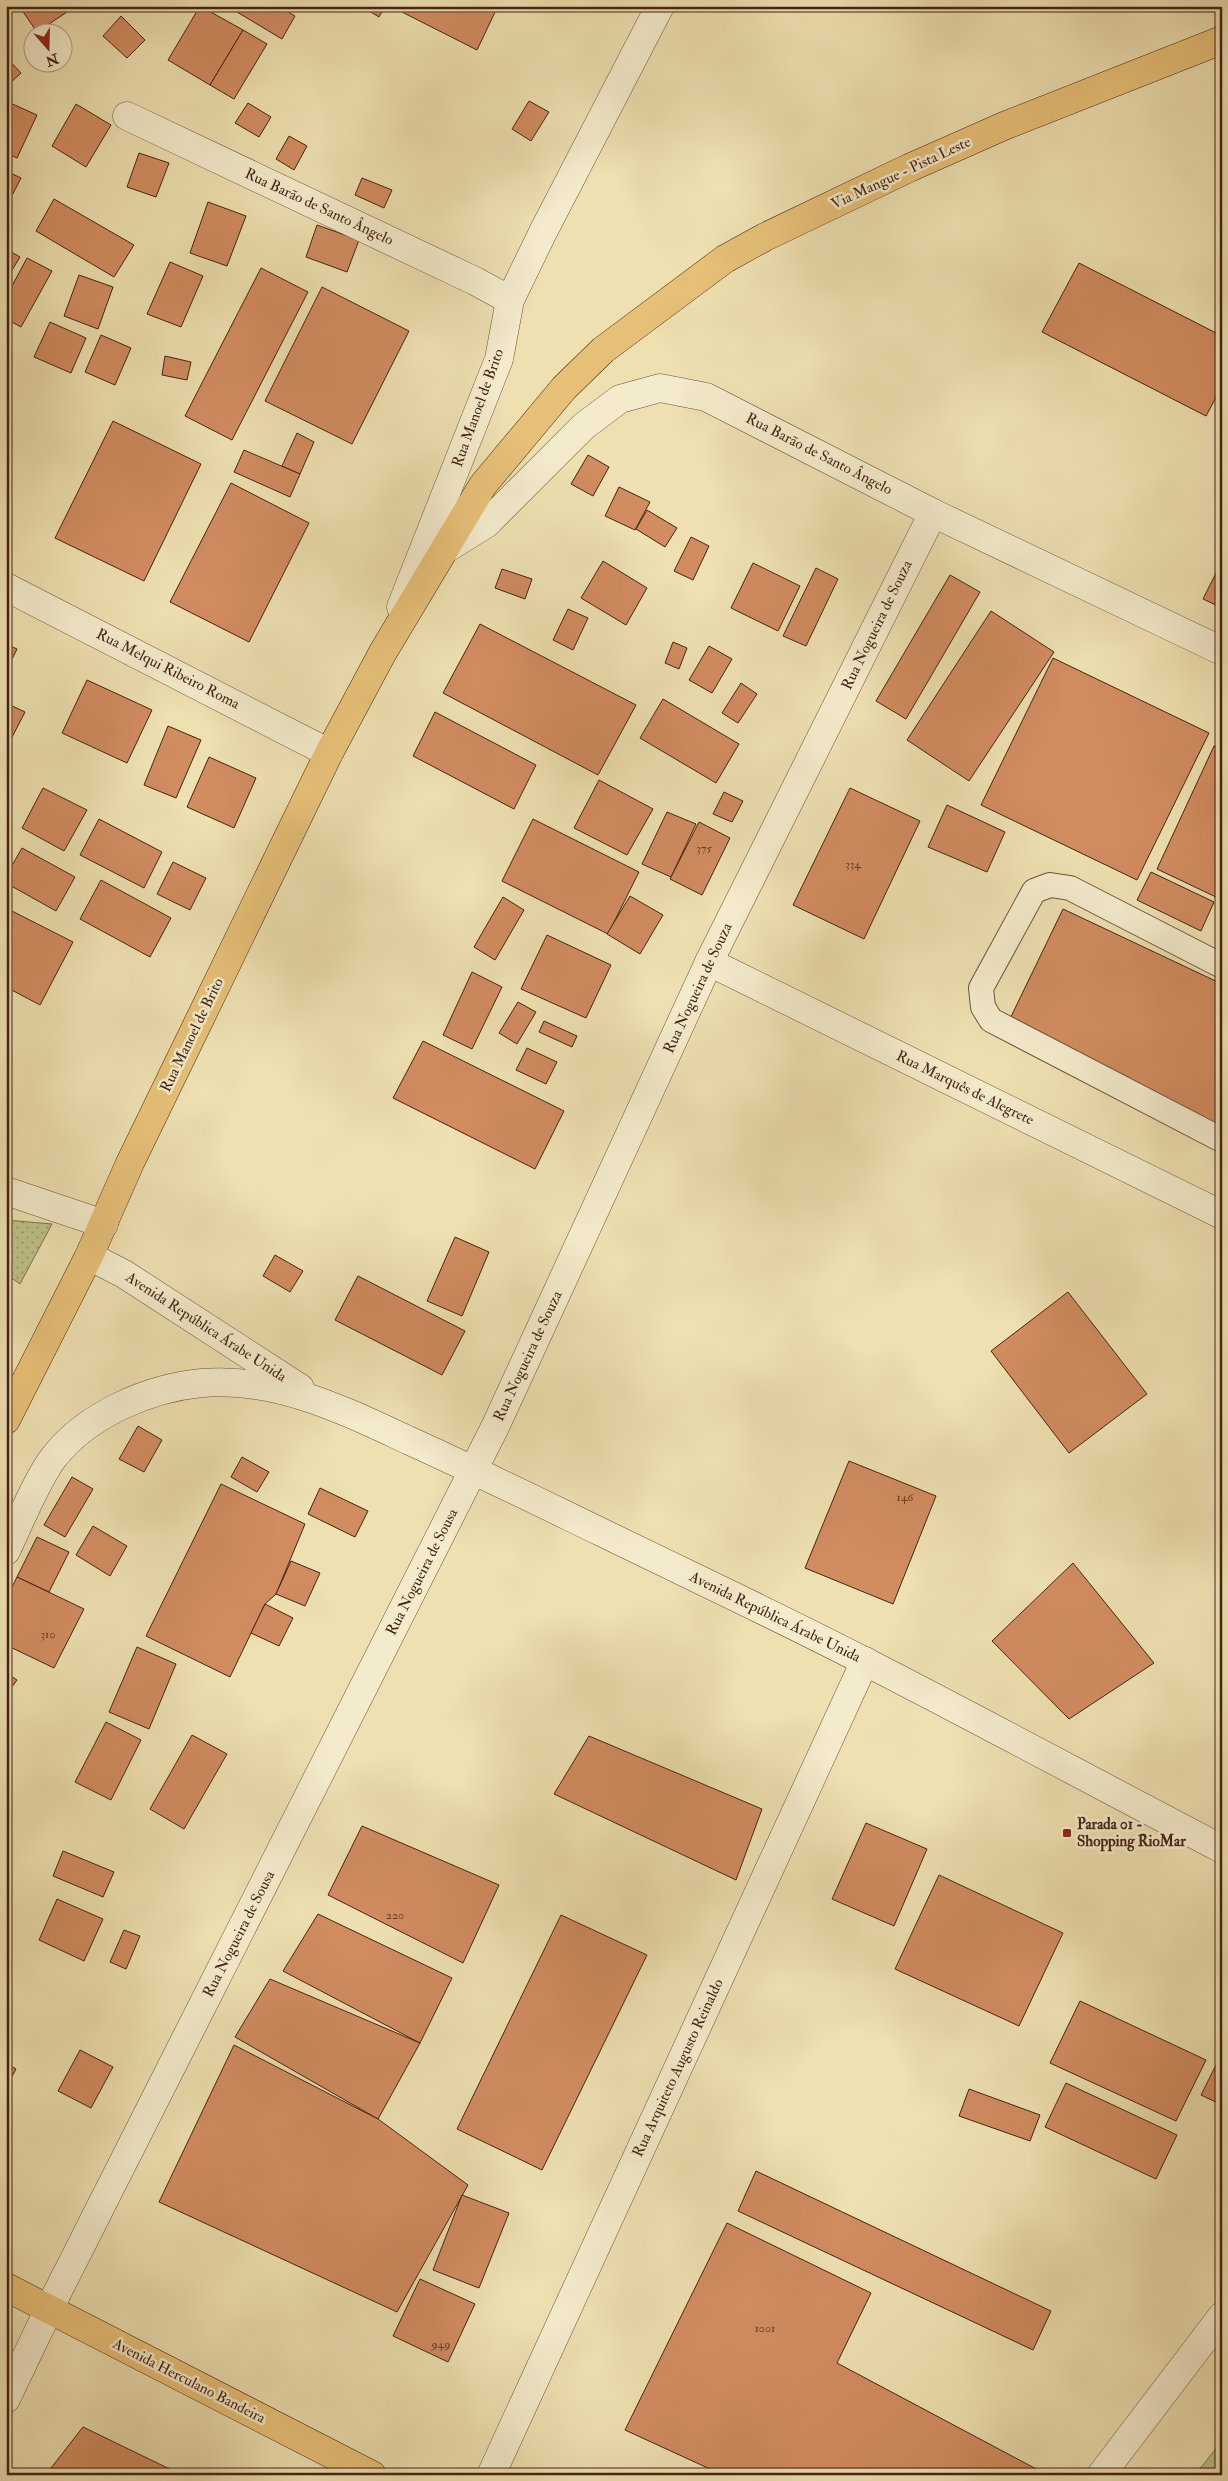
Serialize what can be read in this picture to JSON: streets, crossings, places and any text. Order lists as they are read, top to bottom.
{
  "streets": {
    "main road": ["Via Mangue - Pista Leste", "Rua Manoel de Brito", "Avenida Herculano Bandeira"],
    "street": [
      "Rua Barão de Santo Ângelo",
      "Rua Nogueira de Souza",
      "Rua Melqui Ribeiro Roma",
      "Rua Marquês de Alegrete",
      "Avenida República Árabe Unida",
      "Rua Nogueira de Sousa",
      "Rua Arquiteto Augusto Reinaldo"
    ]
  },
  "crossings": [
    ["Via Mangue - Pista Leste", "Rua Manoel de Brito"],
    ["Rua Barão de Santo Ângelo", "Rua Manoel de Brito"],
    ["Rua Barão de Santo Ângelo", "Rua Nogueira de Souza"],
    ["Rua Manoel de Brito", "Rua Melqui Ribeiro Roma"],
    ["Rua Manoel de Brito", "Avenida República Árabe Unida"],
    ["Rua Nogueira de Souza", "Rua Marquês de Alegrete"],
    ["Rua Nogueira de Souza", "Avenida República Árabe Unida"],
    ["Rua Nogueira de Souza", "Rua Nogueira de Sousa"],
    ["Avenida República Árabe Unida", "Rua Nogueira de Sousa"],
    ["Avenida República Árabe Unida", "Rua Arquiteto Augusto Reinaldo"],
    ["Rua Nogueira de Sousa", "Avenida Herculano Bandeira"]
  ],
  "places": {
    "transit": ["Parada 01 - Shopping RioMar"]
  },
  "house_numbers": [
    "375",
    "334",
    "146",
    "310",
    "220",
    "1001",
    "949"
  ],
  "north": "bottom"
}
